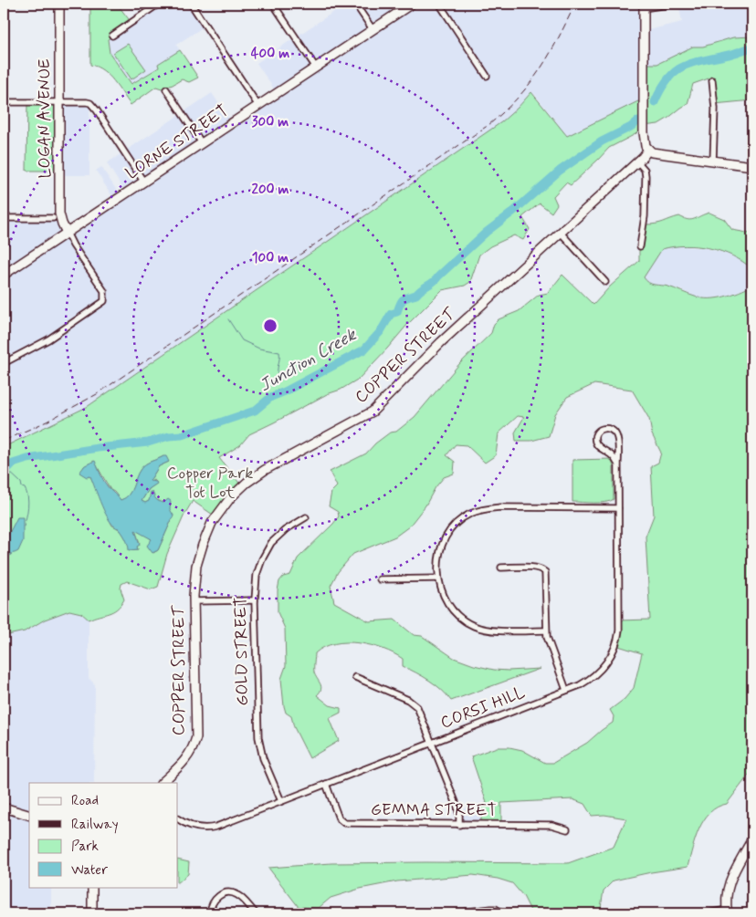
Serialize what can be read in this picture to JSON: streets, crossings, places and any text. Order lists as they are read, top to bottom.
{
  "streets": {
    "street": [
      "LOGAN AVENUE",
      "LORNE STREET",
      "COPPER STREET",
      "GOLD STREET",
      "CORSI HILL",
      "GEMMA STREET"
    ]
  },
  "crossings": [
    ["LOGAN AVENUE", "LORNE STREET"],
    ["GOLD STREET", "CORSI HILL"],
    ["CORSI HILL", "GEMMA STREET"]
  ],
  "water": ["Junction Creek"],
  "parks": ["Copper Park Tot Lot"],
  "legend": [
    "Road",
    "Railway",
    "Park",
    "Water"
  ],
  "rings": [
    "400 m",
    "300 m",
    "200 m",
    "100 m"
  ]
}
